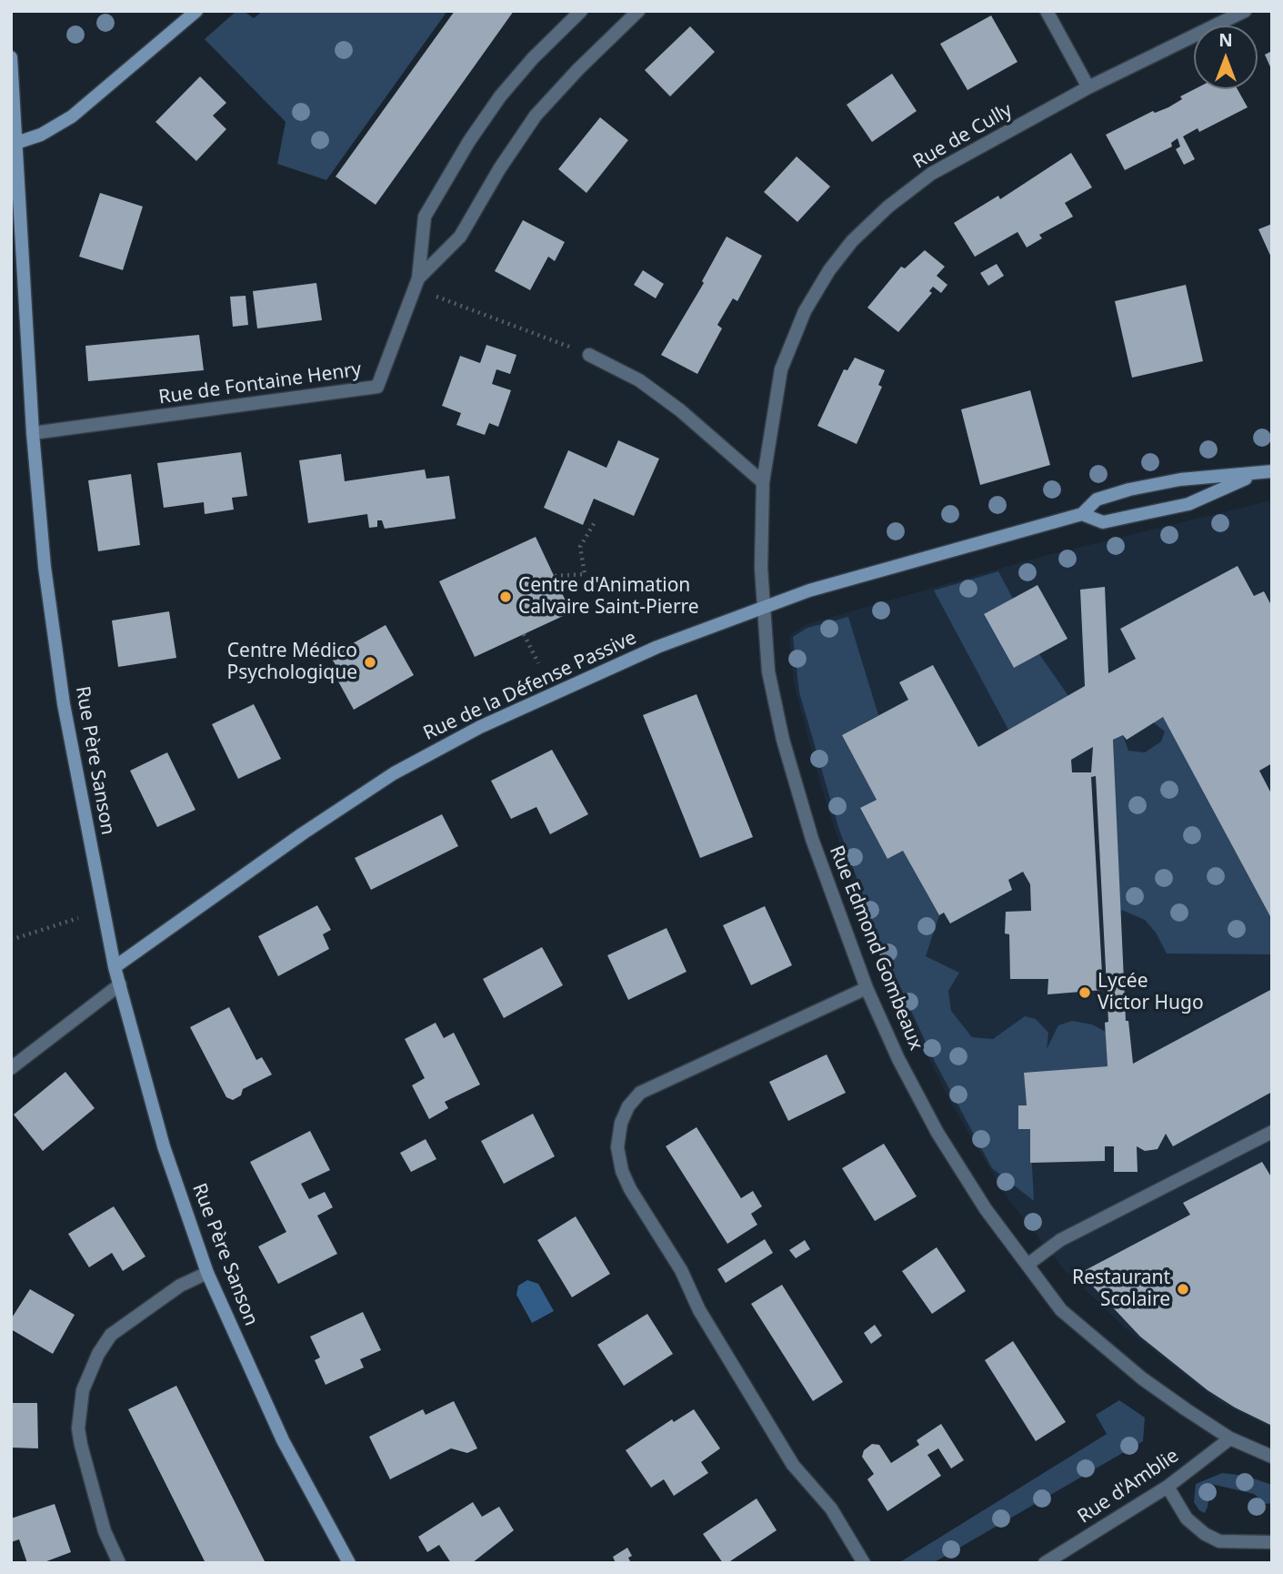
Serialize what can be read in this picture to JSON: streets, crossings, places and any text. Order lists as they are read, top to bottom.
{
  "streets": {
    "street": [
      "Rue de Cully",
      "Rue de Fontaine Henry",
      "Rue de la Défense Passive",
      "Rue Père Sanson",
      "Rue Edmond Gombeaux",
      "Rue d'Amblie"
    ]
  },
  "crossings": [
    ["Rue de Cully", "Rue de la Défense Passive"],
    ["Rue de Cully", "Rue Edmond Gombeaux"],
    ["Rue de Fontaine Henry", "Rue Père Sanson"],
    ["Rue de la Défense Passive", "Rue Père Sanson"],
    ["Rue de la Défense Passive", "Rue Edmond Gombeaux"],
    ["Rue Edmond Gombeaux", "Rue d'Amblie"]
  ],
  "places": [
    "Centre d'Animation Calvaire Saint-Pierre",
    "Centre Médico Psychologique",
    "Lycée Victor Hugo",
    "Restaurant Scolaire"
  ],
  "north": "top"
}
